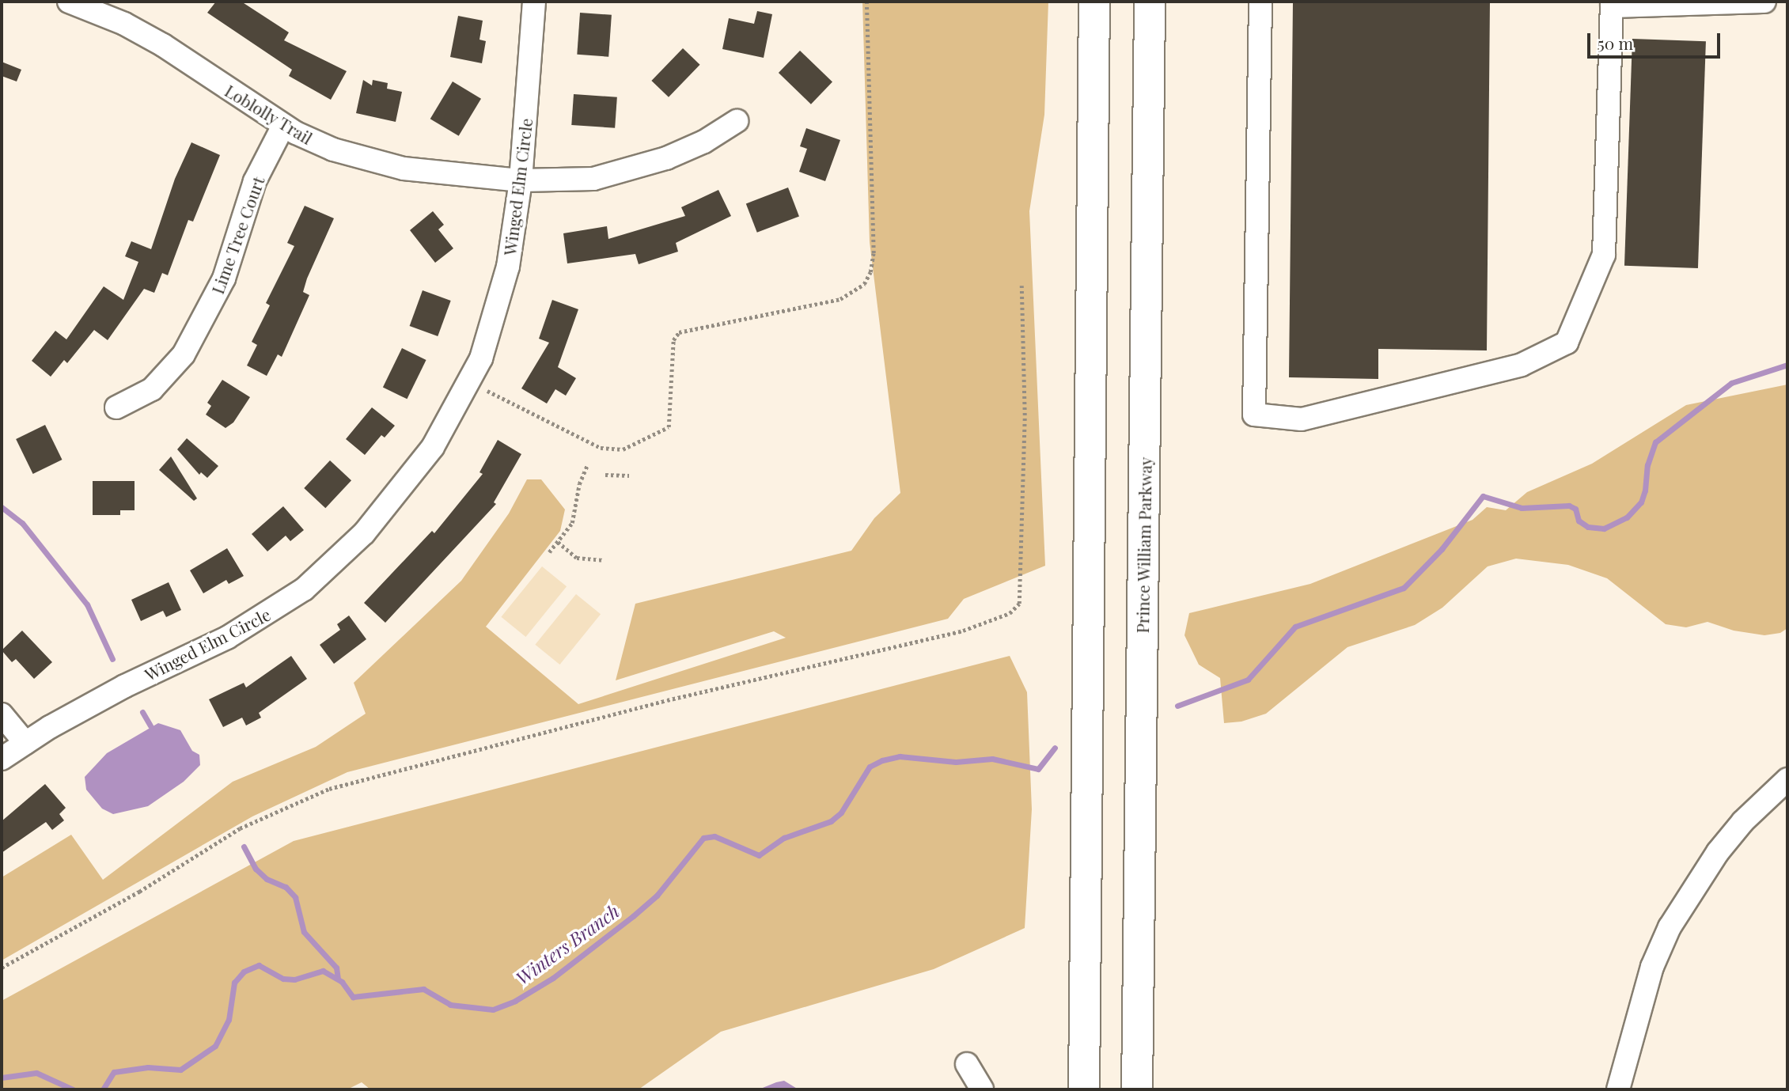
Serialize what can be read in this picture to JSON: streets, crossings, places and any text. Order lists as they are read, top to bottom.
{
  "streets": {
    "highway": ["Prince William Parkway"],
    "street": ["Loblolly Trail", "Winged Elm Circle", "Lime Tree Court"]
  },
  "crossings": [
    ["Loblolly Trail", "Winged Elm Circle"],
    ["Loblolly Trail", "Lime Tree Court"]
  ],
  "water": ["Winters Branch"],
  "scale_bar": "50 m"
}
